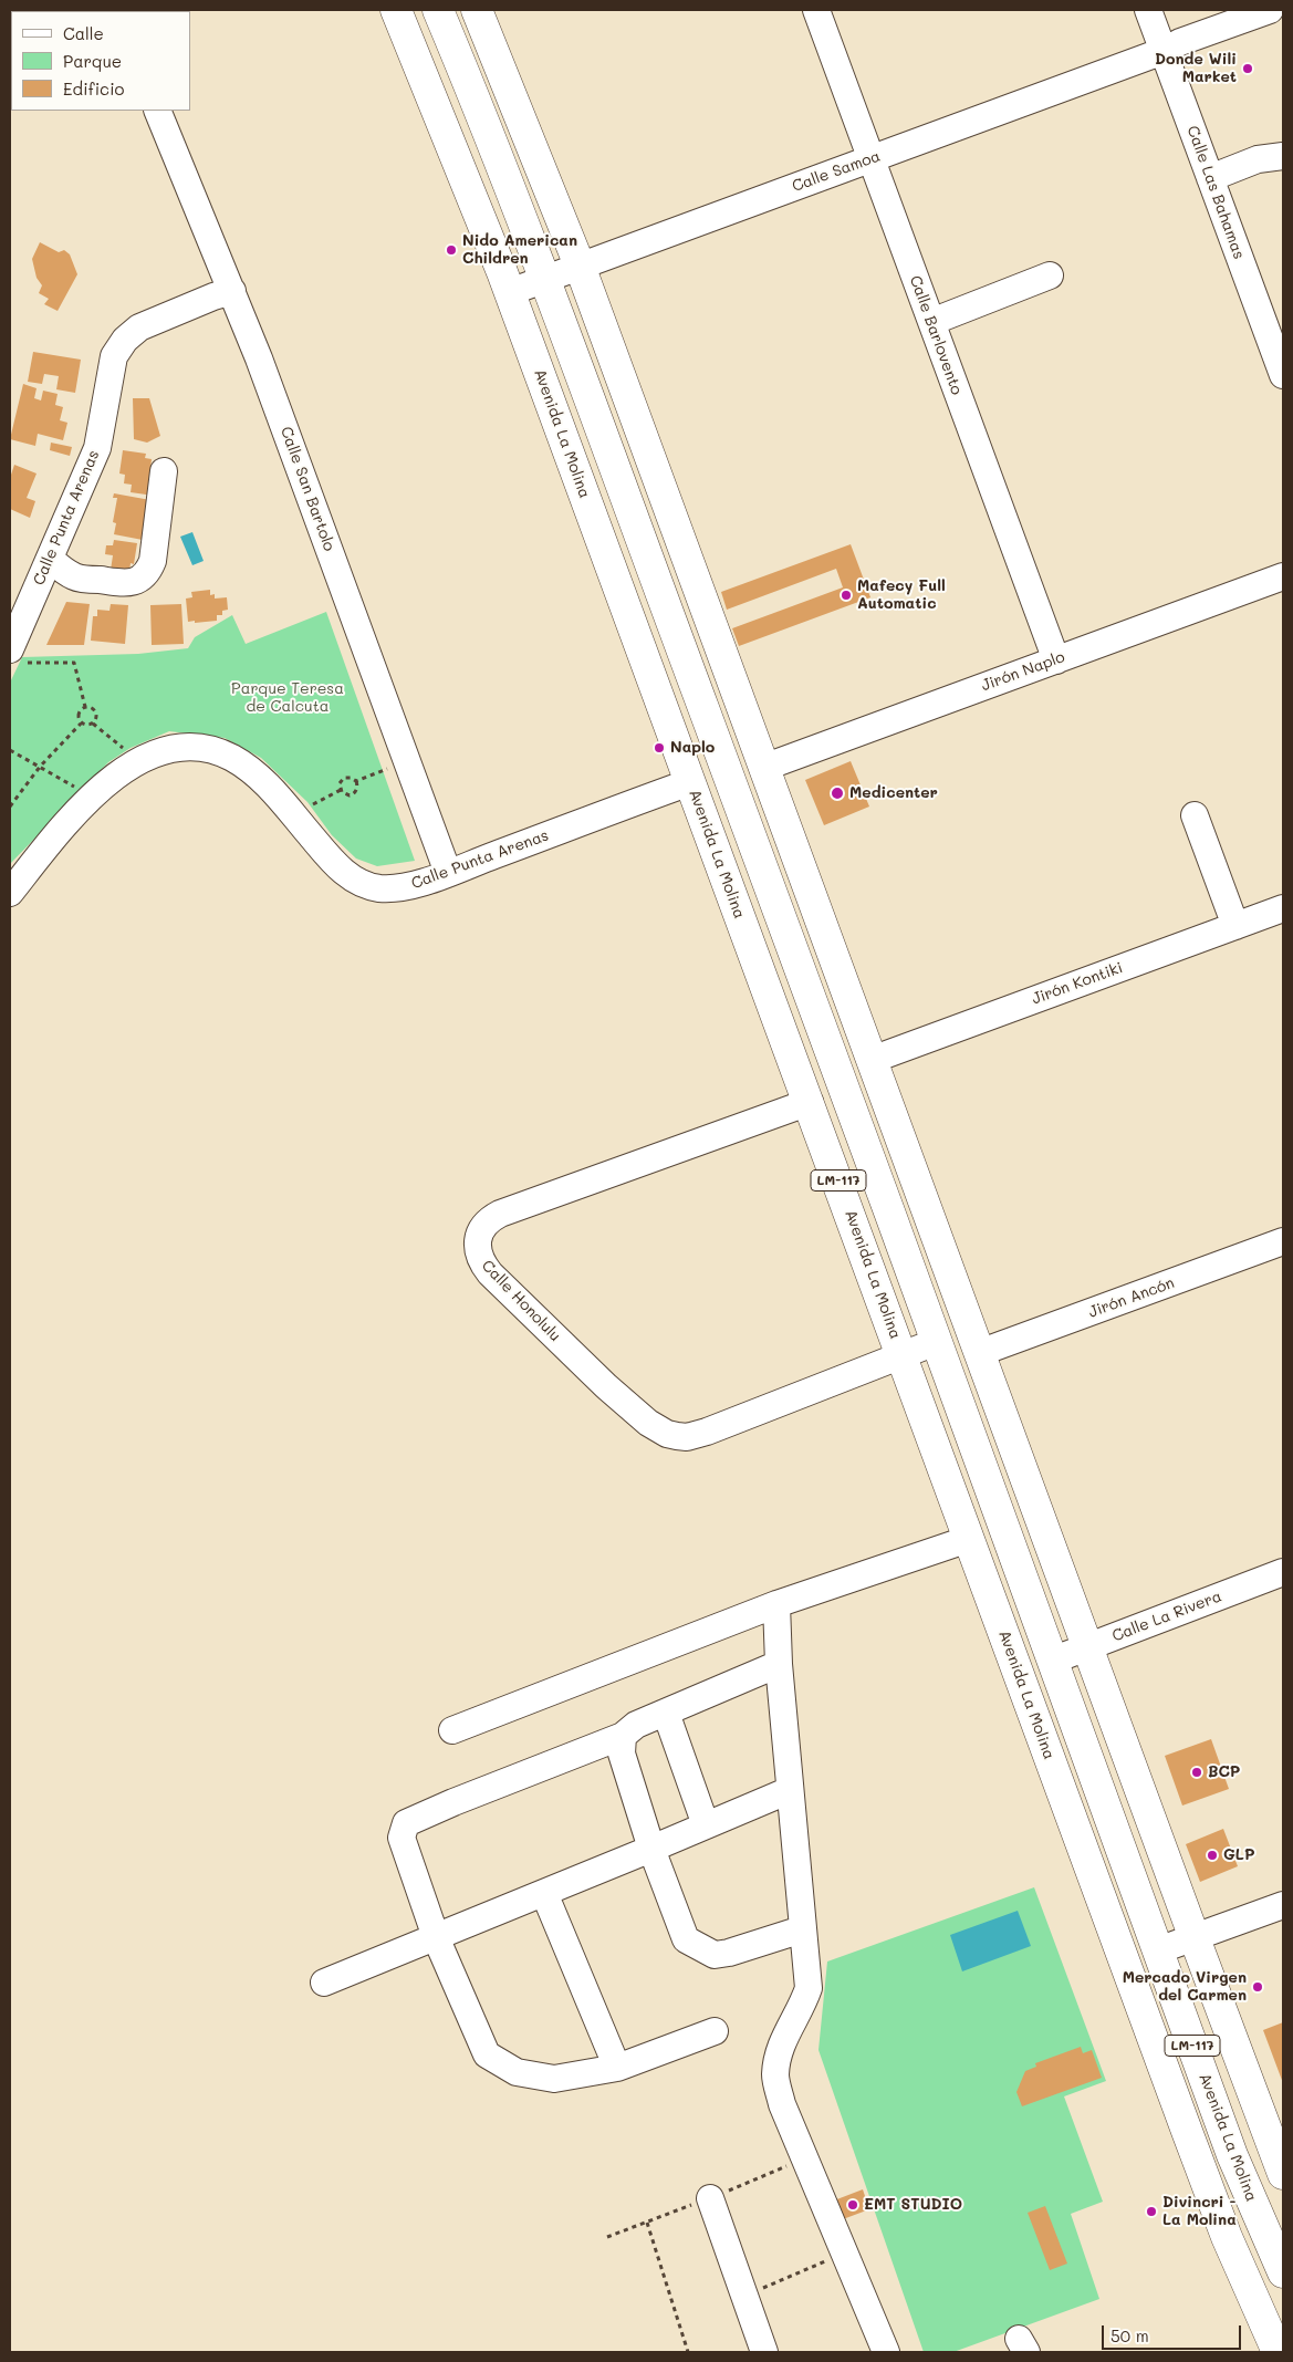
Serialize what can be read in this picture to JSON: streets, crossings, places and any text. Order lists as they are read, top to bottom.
{
  "streets": {
    "main road": ["Avenida La Molina", "LM-117"],
    "street": [
      "Calle Samoa",
      "Calle Las Bahamas",
      "Calle Barlovento",
      "Calle San Bartolo",
      "Calle Punta Arenas",
      "Jirón Naplo",
      "Jirón Kontiki",
      "Jirón Ancón",
      "Calle Honolulu",
      "Calle La Rivera"
    ]
  },
  "crossings": [
    ["Calle Samoa", "Calle Las Bahamas"],
    ["Calle Samoa", "Calle Barlovento"],
    ["Calle Samoa", "Avenida La Molina"],
    ["Calle Samoa", "LM-117"],
    ["Calle Barlovento", "Jirón Naplo"],
    ["Avenida La Molina", "Calle Punta Arenas"],
    ["Avenida La Molina", "Calle Honolulu"],
    ["Avenida La Molina", "Calle La Rivera"],
    ["Calle San Bartolo", "Calle Punta Arenas"],
    ["Jirón Naplo", "LM-117"],
    ["Jirón Kontiki", "LM-117"],
    ["LM-117", "Jirón Ancón"],
    ["LM-117", "Calle La Rivera"]
  ],
  "parks": ["Parque Teresa de Calcuta"],
  "places": [
    "Donde Wili Market",
    "Nido American Children",
    "Mafecy Full Automatic",
    "Naplo",
    "Medicenter",
    "BCP",
    "GLP",
    "Mercado Virgen del Carmen",
    "EMT STUDIO",
    "Divincri - La Molina"
  ],
  "legend": ["Calle", "Parque", "Edificio"],
  "scale_bar": "50 m"
}
